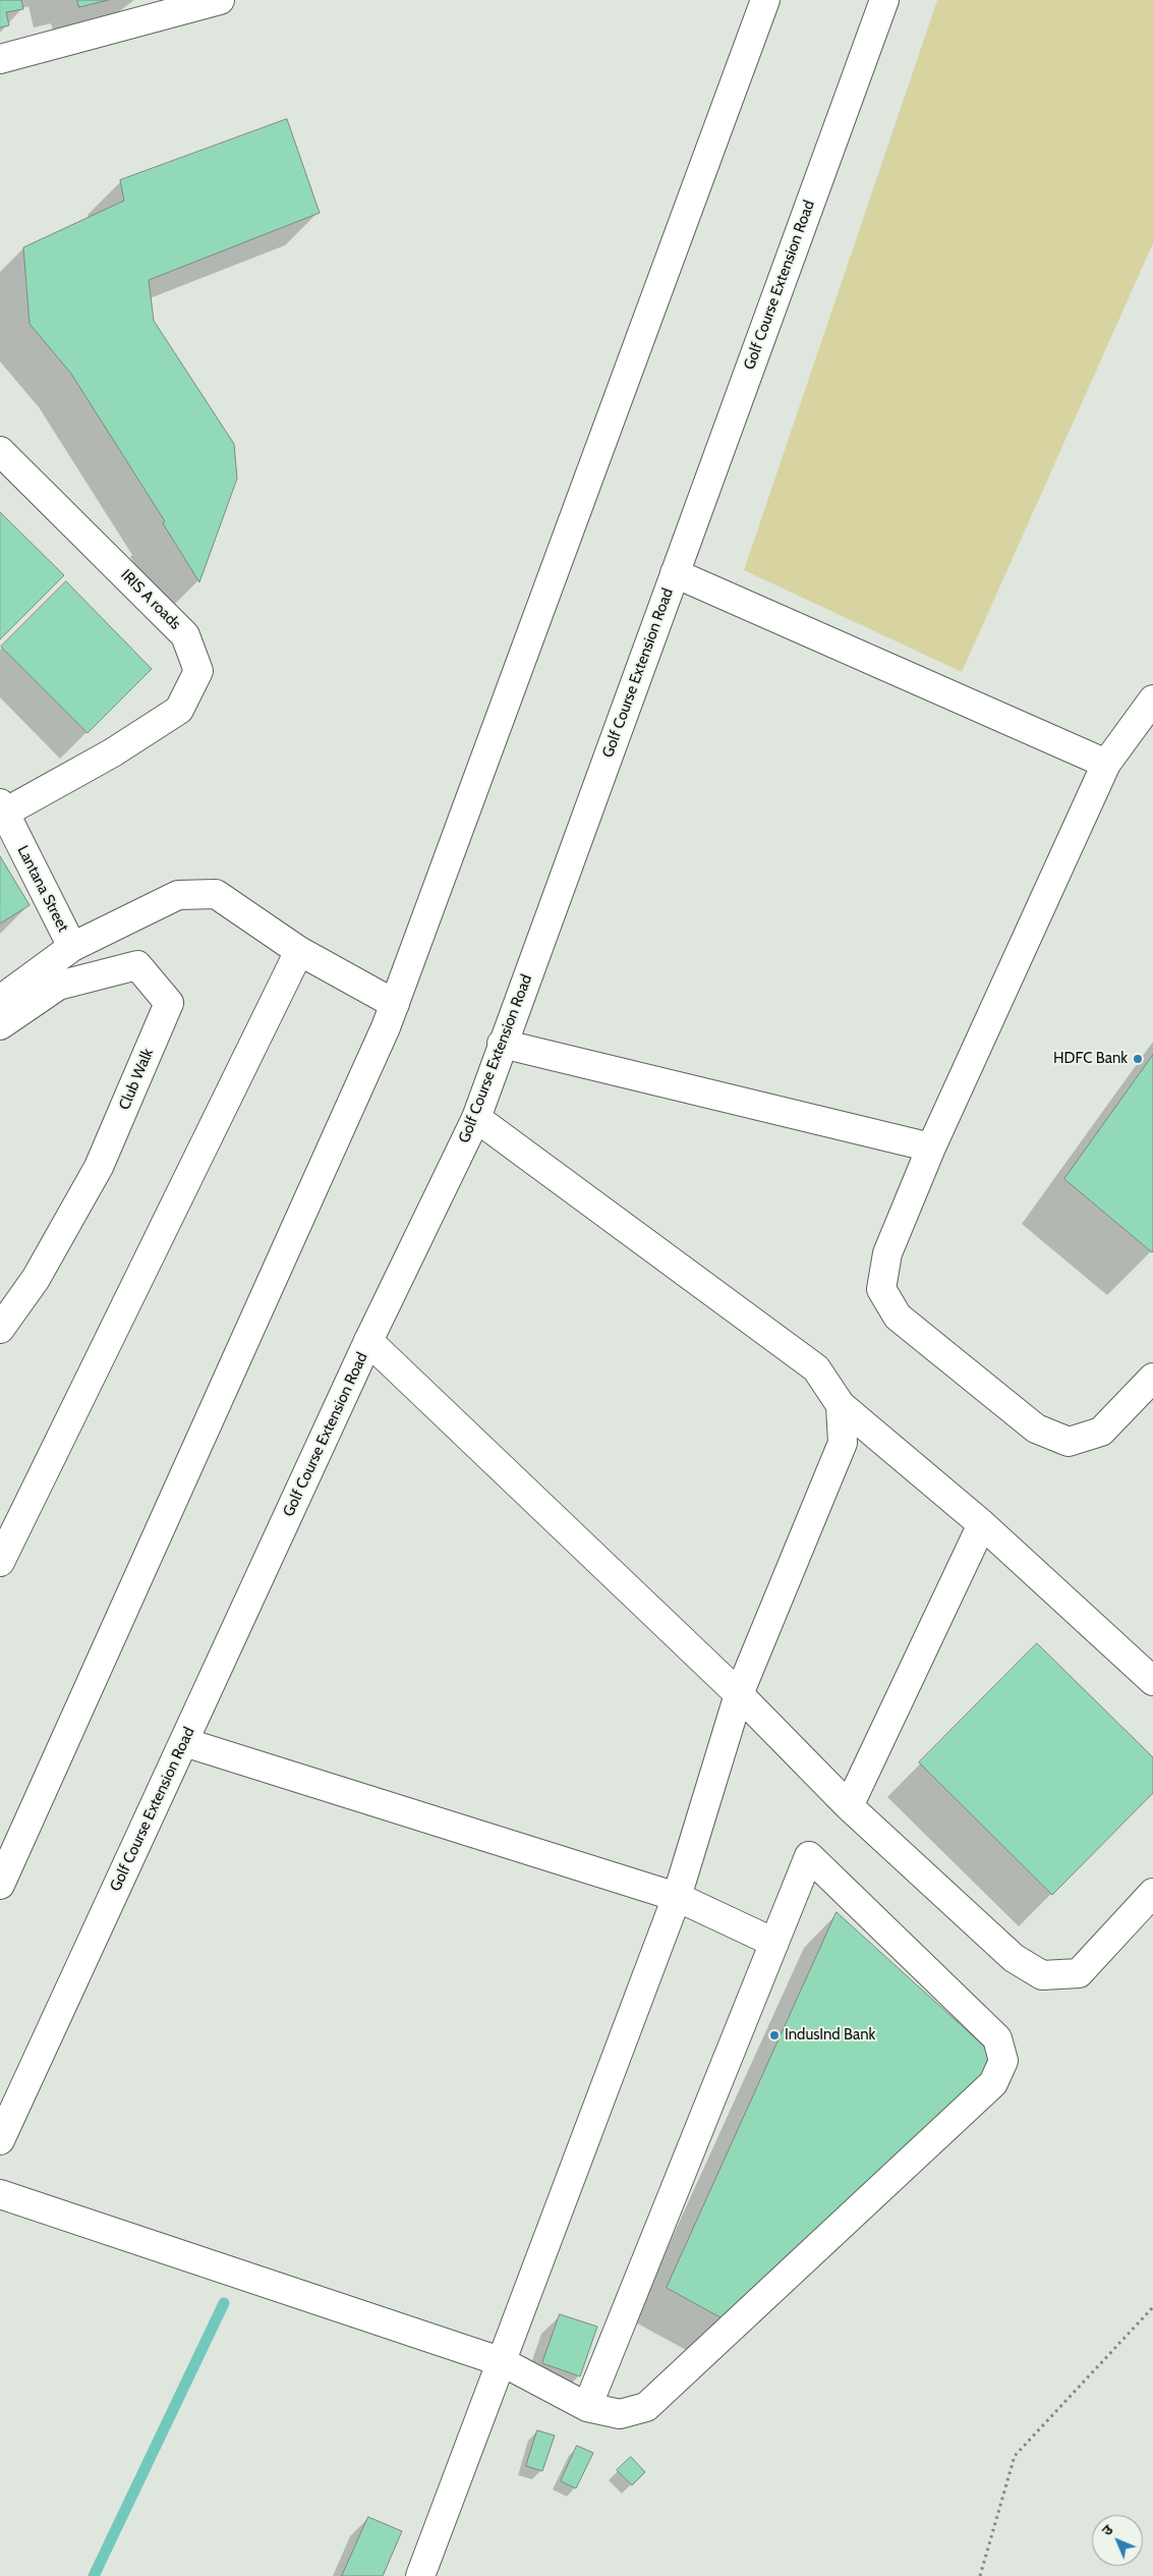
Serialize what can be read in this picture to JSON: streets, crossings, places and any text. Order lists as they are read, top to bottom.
{
  "streets": {
    "main road": [
      "Golf Course Extension Road",
      "IRIS A roads",
      "Lantana Street",
      "Club Walk"
    ]
  },
  "crossings": [
    ["IRIS A roads", "Lantana Street"]
  ],
  "places": ["HDFC Bank", "IndusInd Bank"],
  "north": "top left"
}
